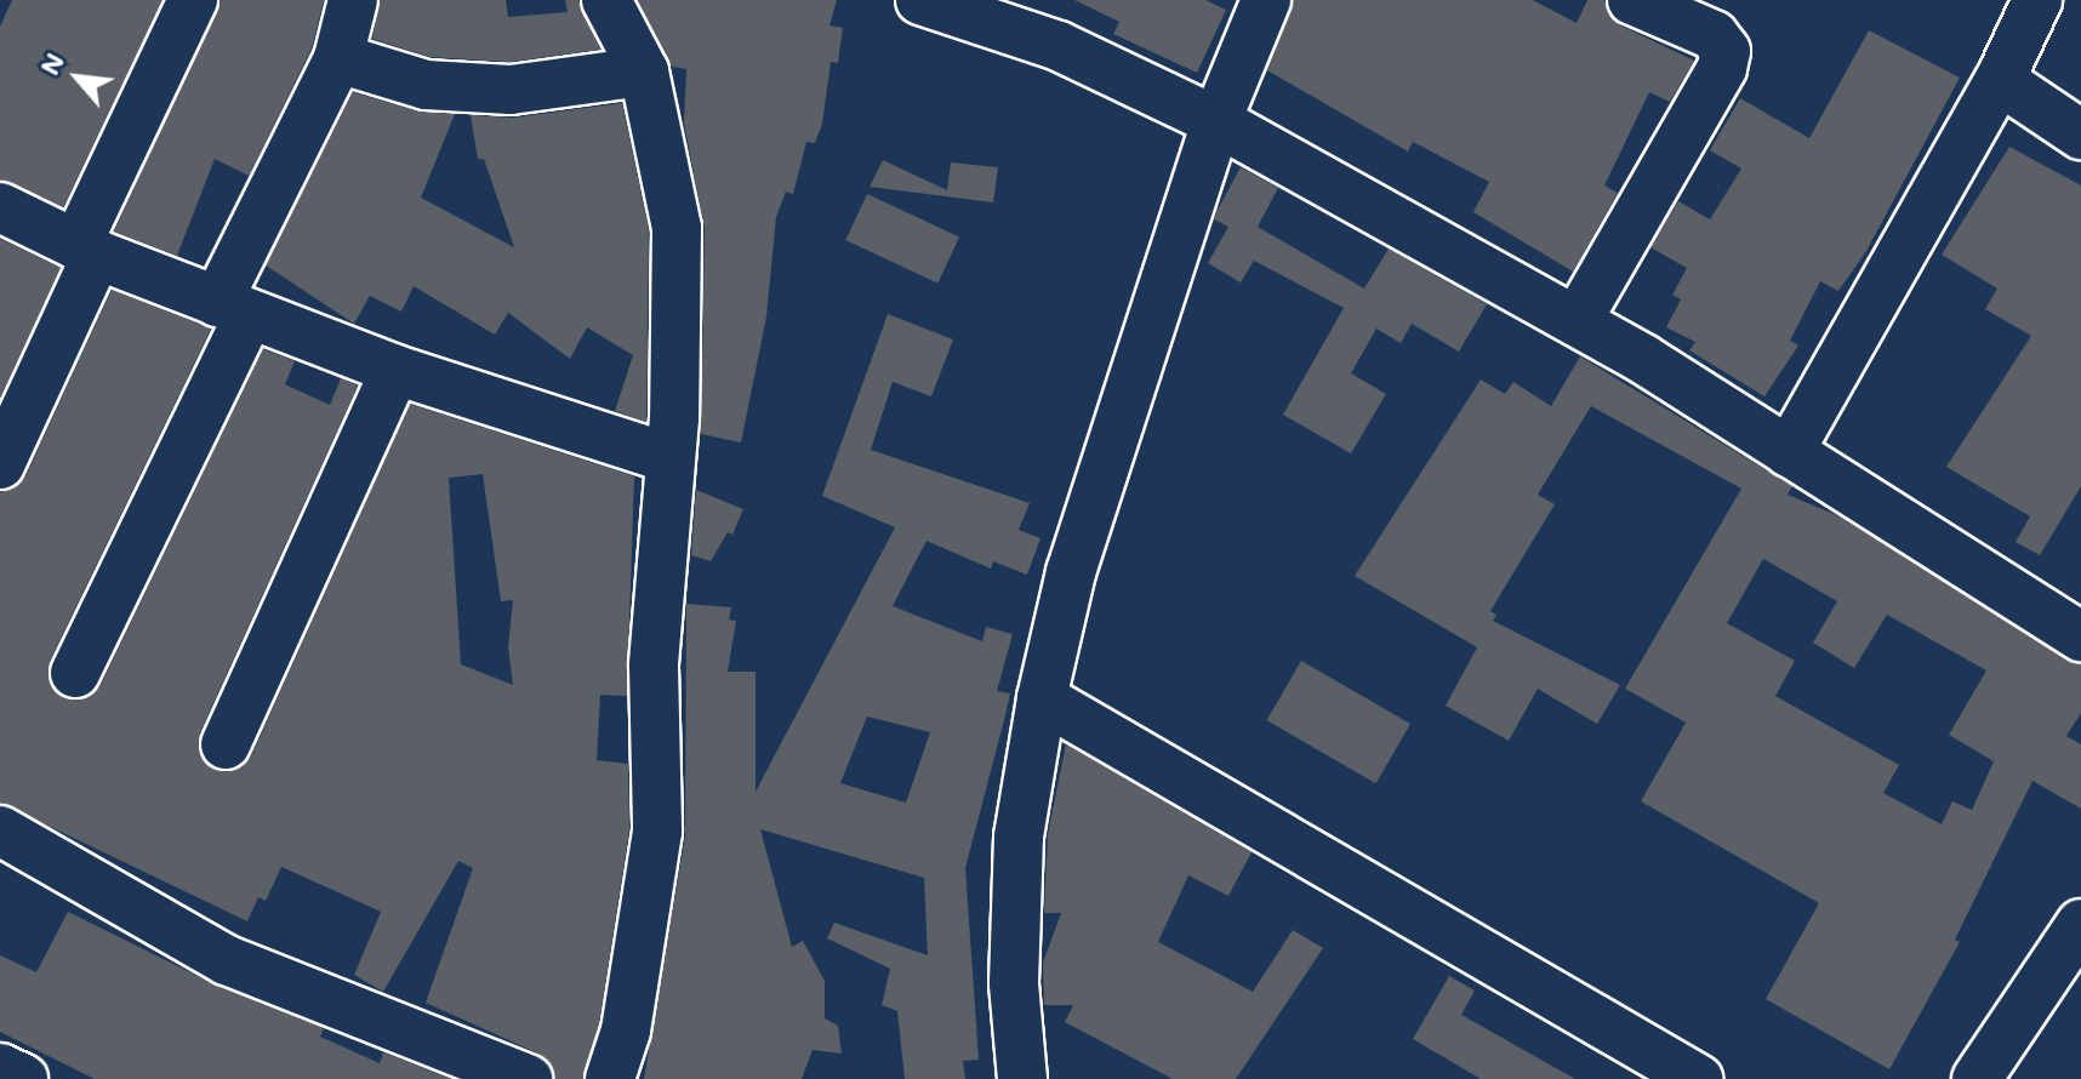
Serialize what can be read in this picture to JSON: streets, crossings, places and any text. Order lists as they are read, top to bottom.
{
  "north": "top left"
}
